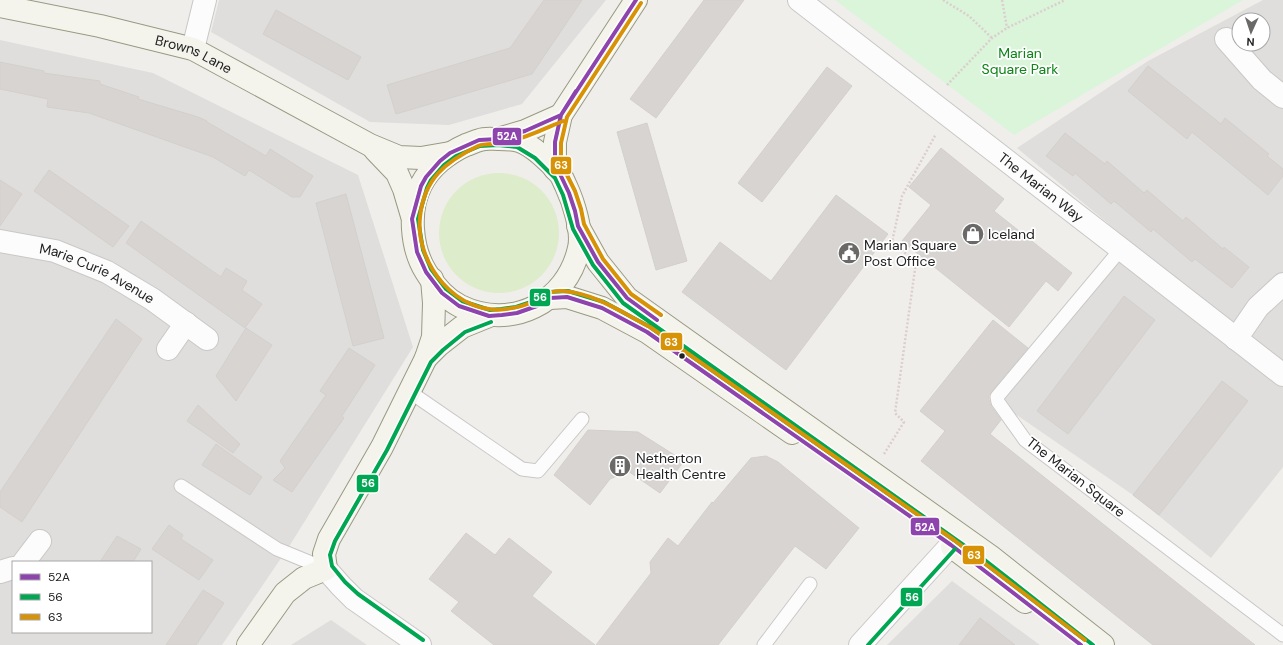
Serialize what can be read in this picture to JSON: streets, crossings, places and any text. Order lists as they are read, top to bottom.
{
  "streets": {
    "street": ["Browns Lane", "The Marian Way", "Marie Curie Avenue"],
    "lane": ["The Marian Square"]
  },
  "crossings": [
    ["The Marian Way", "The Marian Square"]
  ],
  "parks": ["Marian Square Park"],
  "places": {
    "shop": ["Iceland"],
    "public building": ["Marian Square Post Office"],
    "building": ["Netherton Health Centre"]
  },
  "lines": ["transit line 52A", "transit line 63", "transit line 56"],
  "legend": ["52A", "56", "63"],
  "north": "bottom"
}
